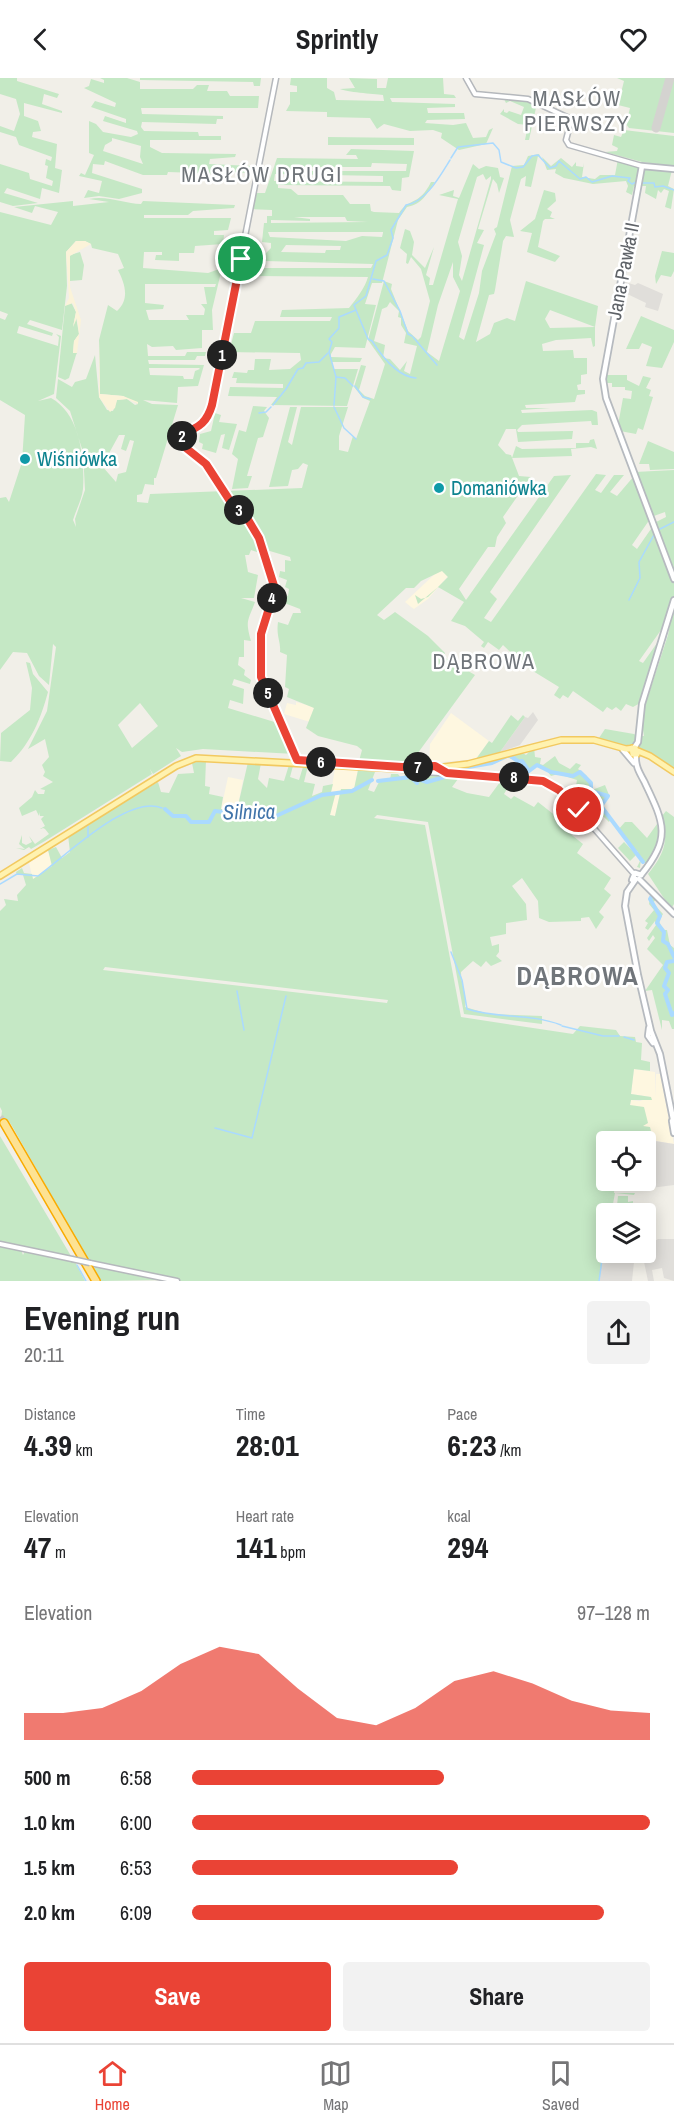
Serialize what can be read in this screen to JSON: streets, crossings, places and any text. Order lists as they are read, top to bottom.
{
  "streets": {
    "main road": ["Jana Pawła II"]
  },
  "districts": [
    "MASŁÓW PIERWSZY",
    "MASŁÓW DRUGI",
    "DĄBROWA",
    "DĄBROWA"
  ],
  "water": ["Silnica"],
  "places": ["Wiśniówka", "Domaniówka"],
  "page": {
    "header": "Sprintly",
    "pins": [
      "1",
      "2",
      "3",
      "4",
      "5",
      "6",
      "7",
      "8"
    ],
    "heading": ["Evening run", "20:11"],
    "stats": [
      ["Distance", "4.39 km"],
      ["Time", "28:01"],
      ["Pace", "6:23 /km"],
      ["Elevation", "47 m"],
      ["Heart rate", "141 bpm"],
      ["kcal", "294"]
    ],
    "chart": ["Elevation", "97–128 m"],
    "list": [
      {
        "name": "500 m",
        "note": "6:58"
      },
      {
        "name": "1.0 km",
        "note": "6:00"
      },
      {
        "name": "1.5 km",
        "note": "6:53"
      },
      {
        "name": "2.0 km",
        "note": "6:09"
      }
    ],
    "buttons": ["Save", "Share"],
    "tabs": ["Home", "Map", "Saved"]
  }
}
